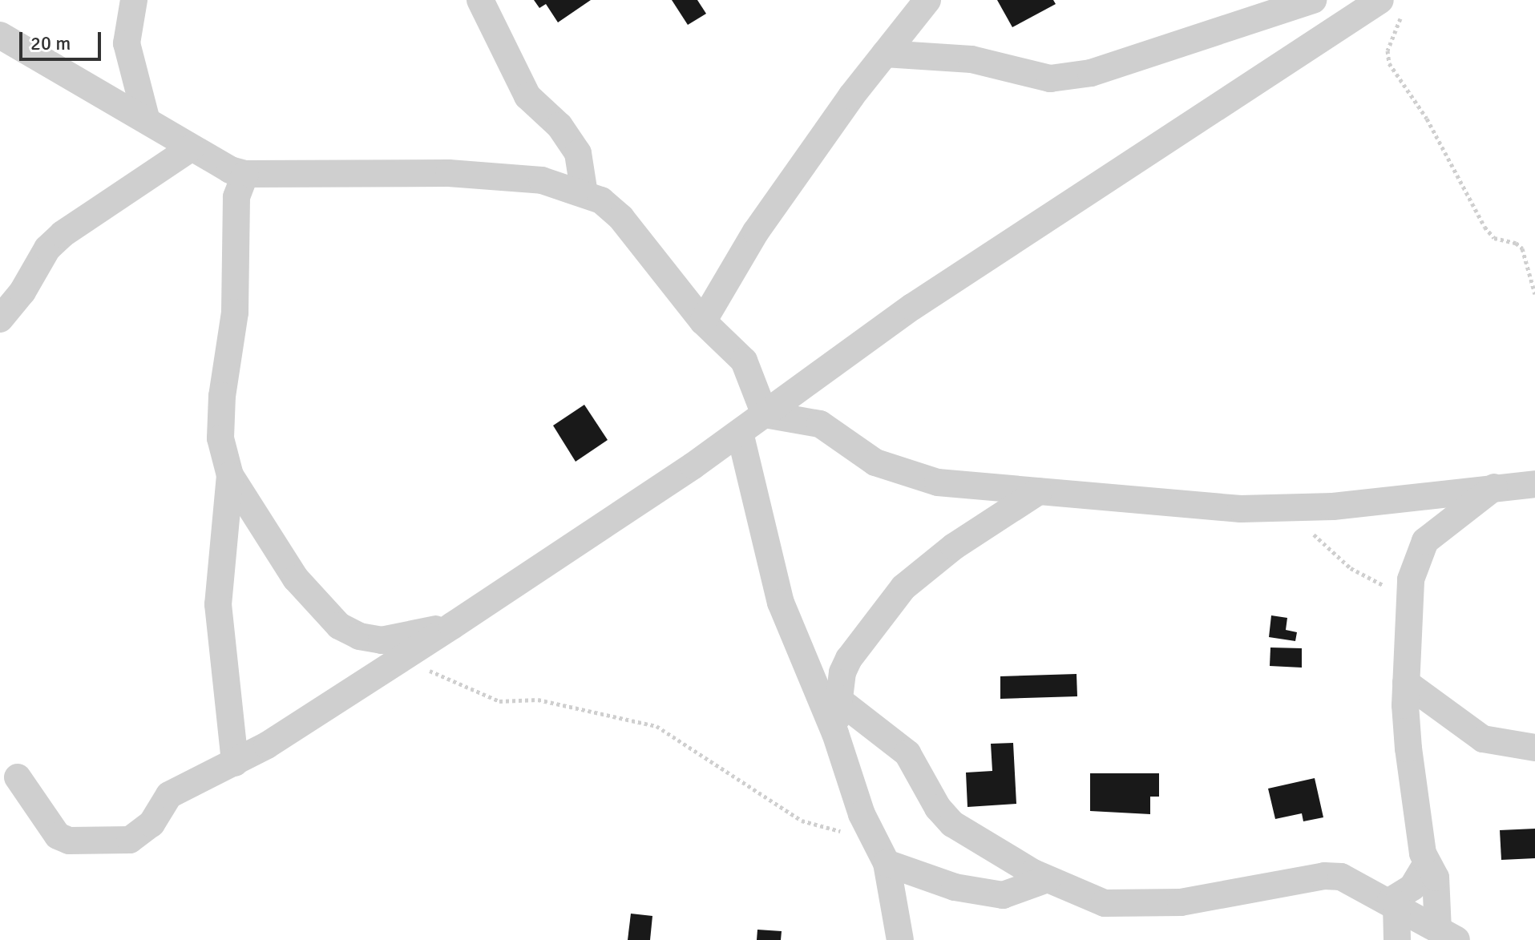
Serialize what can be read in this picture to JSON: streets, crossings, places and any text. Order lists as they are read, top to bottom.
{
  "scale_bar": "20 m"
}
